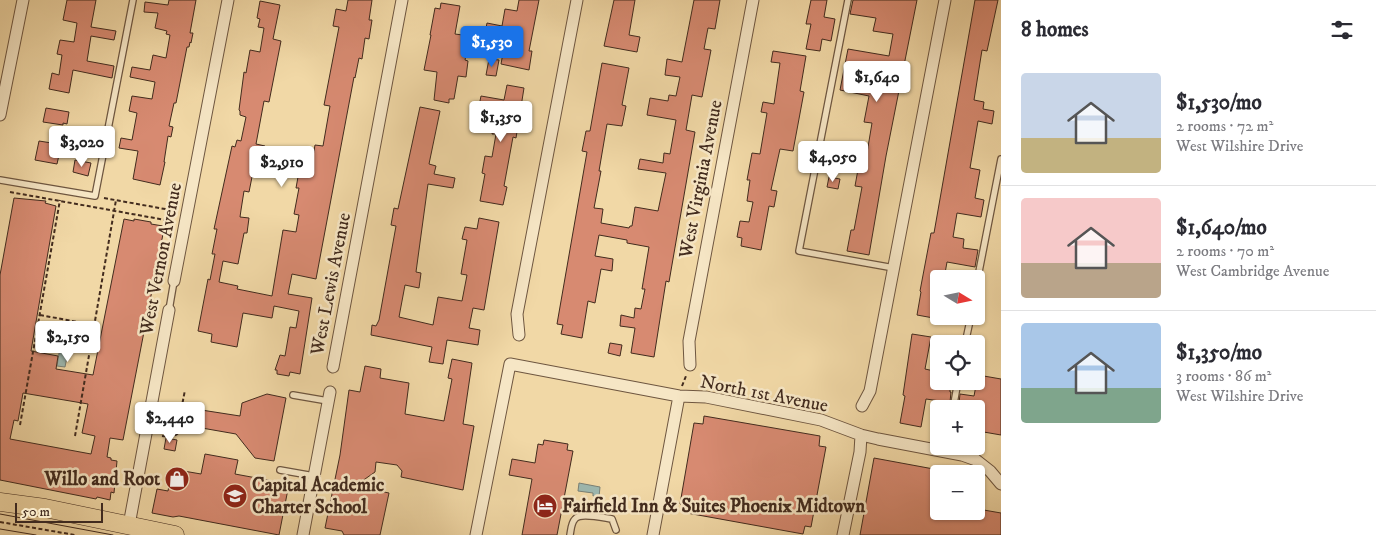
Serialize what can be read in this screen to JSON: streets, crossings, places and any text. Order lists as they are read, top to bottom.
{
  "streets": {
    "street": [
      "West Virginia Avenue",
      "West Vernon Avenue",
      "West Lewis Avenue",
      "North 1st Avenue"
    ]
  },
  "places": {
    "shop": ["Willo and Root"],
    "school or university": ["Capital Academic Charter School"],
    "hotel": ["Fairfield Inn & Suites Phoenix Midtown"]
  },
  "scale_bar": "50 m",
  "north": "right",
  "page": {
    "heading": "8 homes",
    "price": [
      "$1,530",
      "$1,640",
      "$1,350",
      "$3,020",
      "$4,050",
      "$2,910",
      "$2,150",
      "$2,440"
    ],
    "list": [
      {
        "name": "$1,530/mo",
        "note": "2 rooms · 72 m² · West Wilshire Drive"
      },
      {
        "name": "$1,640/mo",
        "note": "2 rooms · 70 m² · West Cambridge Avenue"
      },
      {
        "name": "$1,350/mo",
        "note": "3 rooms · 86 m² · West Wilshire Drive"
      }
    ],
    "map_buttons": ["+", "−"],
    "scale": "50 m"
  }
}
